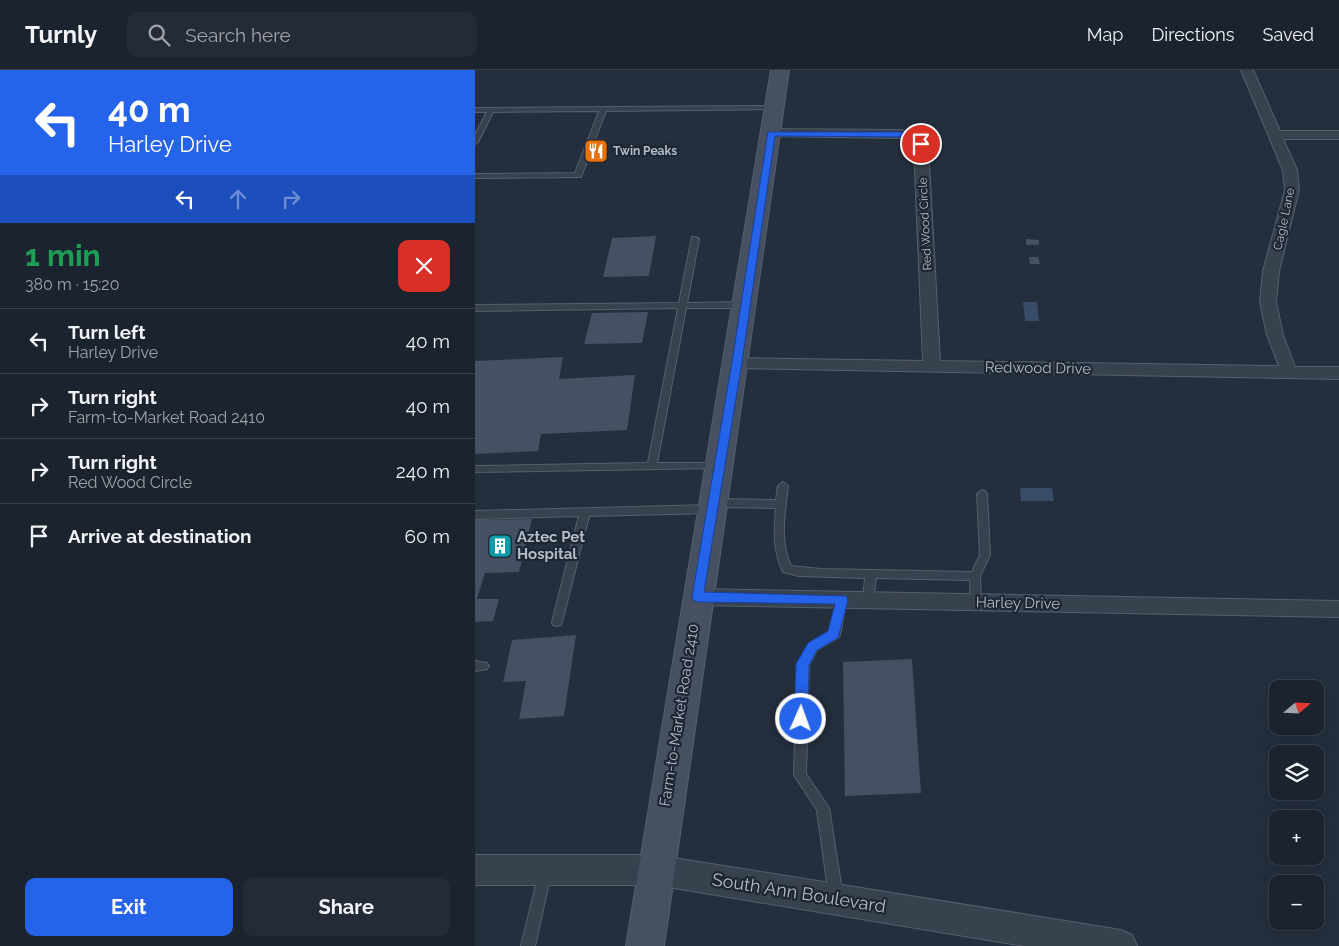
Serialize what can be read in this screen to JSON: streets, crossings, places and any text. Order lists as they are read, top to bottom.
{
  "streets": {
    "main road": ["Farm-to-Market Road 2410"],
    "street": [
      "Cagle Lane",
      "Red Wood Circle",
      "Redwood Drive",
      "Harley Drive",
      "South Ann Boulevard"
    ]
  },
  "crossings": [
    ["Cagle Lane", "Redwood Drive"],
    ["Red Wood Circle", "Redwood Drive"],
    ["Red Wood Circle", "Farm-to-Market Road 2410"],
    ["Redwood Drive", "Farm-to-Market Road 2410"],
    ["Harley Drive", "Farm-to-Market Road 2410"],
    ["Farm-to-Market Road 2410", "South Ann Boulevard"]
  ],
  "places": {
    "restaurant": ["Twin Peaks"],
    "building": ["Aztec Pet Hospital"]
  },
  "north": "right",
  "page": {
    "header": "Turnly",
    "search": "Search here",
    "nav": ["Map", "Directions", "Saved"],
    "turn": ["40 m", "Harley Drive"],
    "heading": ["1 min", "380 m · 15:20"],
    "list": [
      {
        "name": "Turn left",
        "note": "Harley Drive",
        "value": "40 m"
      },
      {
        "name": "Turn right",
        "note": "Farm-to-Market Road 2410",
        "value": "40 m"
      },
      {
        "name": "Turn right",
        "note": "Red Wood Circle",
        "value": "240 m"
      },
      {
        "name": "Arrive at destination",
        "value": "60 m"
      }
    ],
    "map_buttons": ["+", "−"],
    "buttons": ["Exit", "Share"]
  }
}
